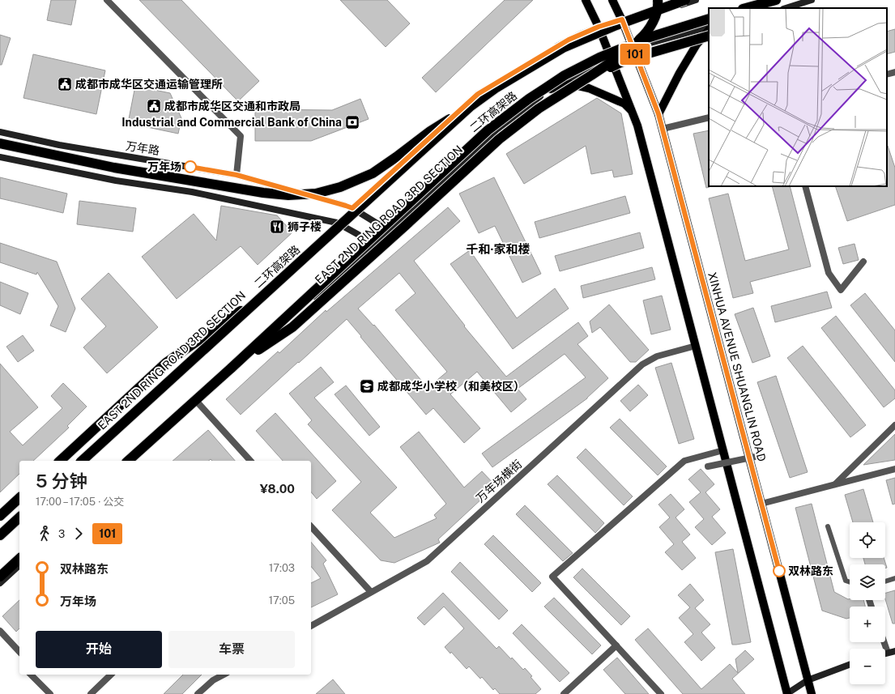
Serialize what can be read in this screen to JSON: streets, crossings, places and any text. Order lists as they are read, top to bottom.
{
  "streets": {
    "highway": ["二环高架路"],
    "main road": ["万年路", "EAST 2ND RING ROAD 3RD SECTION", "XINHUA AVENUE SHUANGLIN ROAD"],
    "street": ["万年场横街"]
  },
  "crossings": [
    ["万年路", "EAST 2ND RING ROAD 3RD SECTION"],
    ["EAST 2ND RING ROAD 3RD SECTION", "XINHUA AVENUE SHUANGLIN ROAD"]
  ],
  "districts": ["千和·家和楼"],
  "places": {
    "public building": ["成都市成华区交通运输管理所", "成都市成华区交通和市政局"],
    "bank": ["Industrial and Commercial Bank of China"],
    "other": ["万年场", "双林路东"],
    "restaurant": ["狮子楼"],
    "school or university": ["成都成华小学校（和美校区）"]
  },
  "lines": ["bus line 101"],
  "page": {
    "on_map": "101",
    "heading": ["5 分钟", "17:00 – 17:05 · 公交", "¥8.00"],
    "legs": ["3", "101"],
    "map_buttons": ["+", "−"],
    "list": [
      {
        "name": "双林路东",
        "value": "17:03"
      },
      {
        "name": "万年场",
        "value": "17:05"
      }
    ],
    "buttons": ["开始", "车票"]
  }
}
